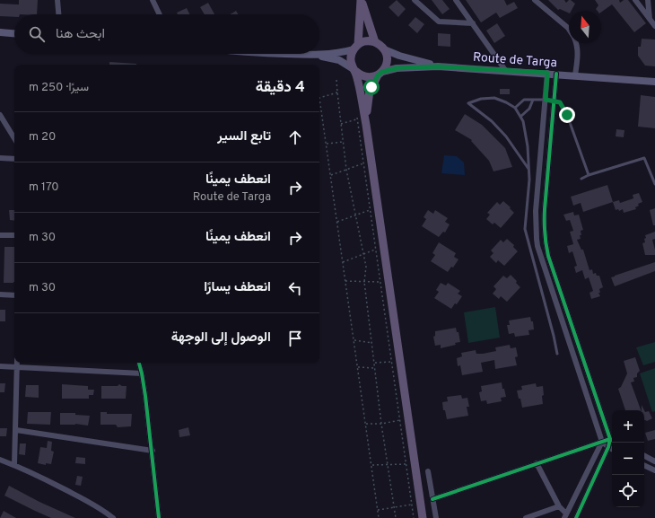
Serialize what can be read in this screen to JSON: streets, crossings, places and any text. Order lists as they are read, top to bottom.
{
  "streets": {
    "main road": ["Route de Targa"]
  },
  "north": "top",
  "page": {
    "search": "ابحث هنا",
    "heading": ["4 دقيقة", "سيرًا · 250 m"],
    "list": [
      ["تابع السير", "20 m"],
      ["انعطف يمينًا", "Route de Targa", "170 m"],
      ["انعطف يمينًا", "30 m"],
      ["انعطف يسارًا", "30 m"],
      "الوصول إلى الوجهة"
    ],
    "map_buttons": ["+", "−"]
  }
}
